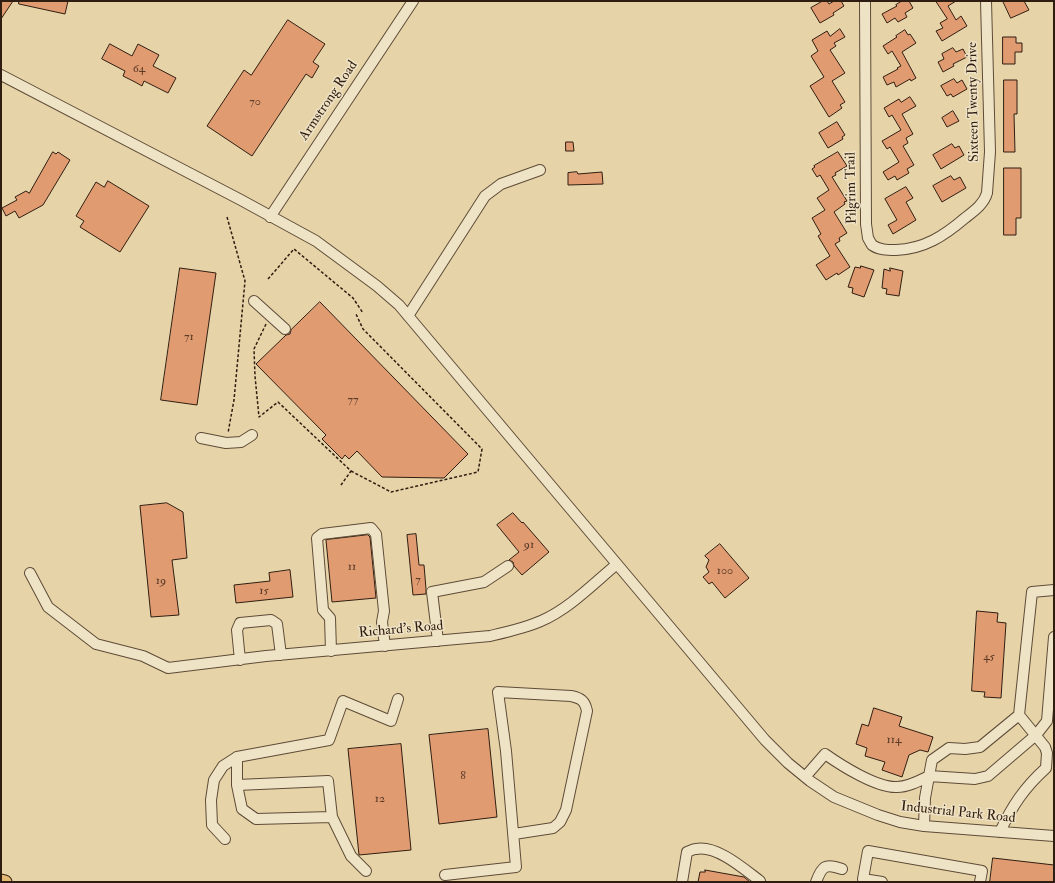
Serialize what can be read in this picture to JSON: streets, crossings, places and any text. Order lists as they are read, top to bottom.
{
  "streets": {
    "street": [
      "Armstrong Road",
      "Sixteen Twenty Drive",
      "Pilgrim Trail",
      "Richard's Road",
      "Industrial Park Road"
    ]
  },
  "crossings": [
    ["Armstrong Road", "Industrial Park Road"],
    ["Sixteen Twenty Drive", "Pilgrim Trail"],
    ["Richard's Road", "Industrial Park Road"]
  ],
  "house_numbers": [
    "64",
    "70",
    "71",
    "77",
    "91",
    "11",
    "100",
    "7",
    "19",
    "15",
    "45",
    "114",
    "8",
    "12"
  ]
}
